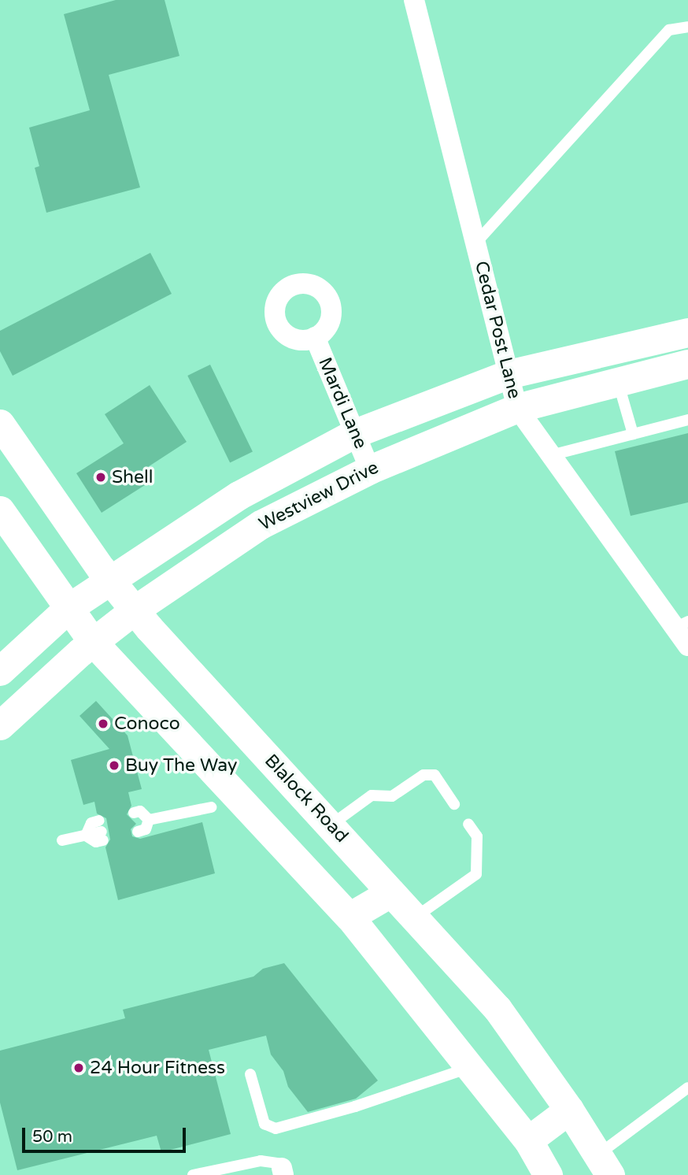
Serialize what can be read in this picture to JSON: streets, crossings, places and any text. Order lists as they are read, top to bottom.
{
  "streets": {
    "main road": ["Westview Drive", "Blalock Road"],
    "street": ["Cedar Post Lane", "Mardi Lane"]
  },
  "crossings": [
    ["Cedar Post Lane", "Westview Drive"],
    ["Mardi Lane", "Westview Drive"],
    ["Westview Drive", "Blalock Road"]
  ],
  "places": [
    "Shell",
    "Conoco",
    "Buy The Way",
    "24 Hour Fitness"
  ],
  "scale_bar": "50 m"
}
